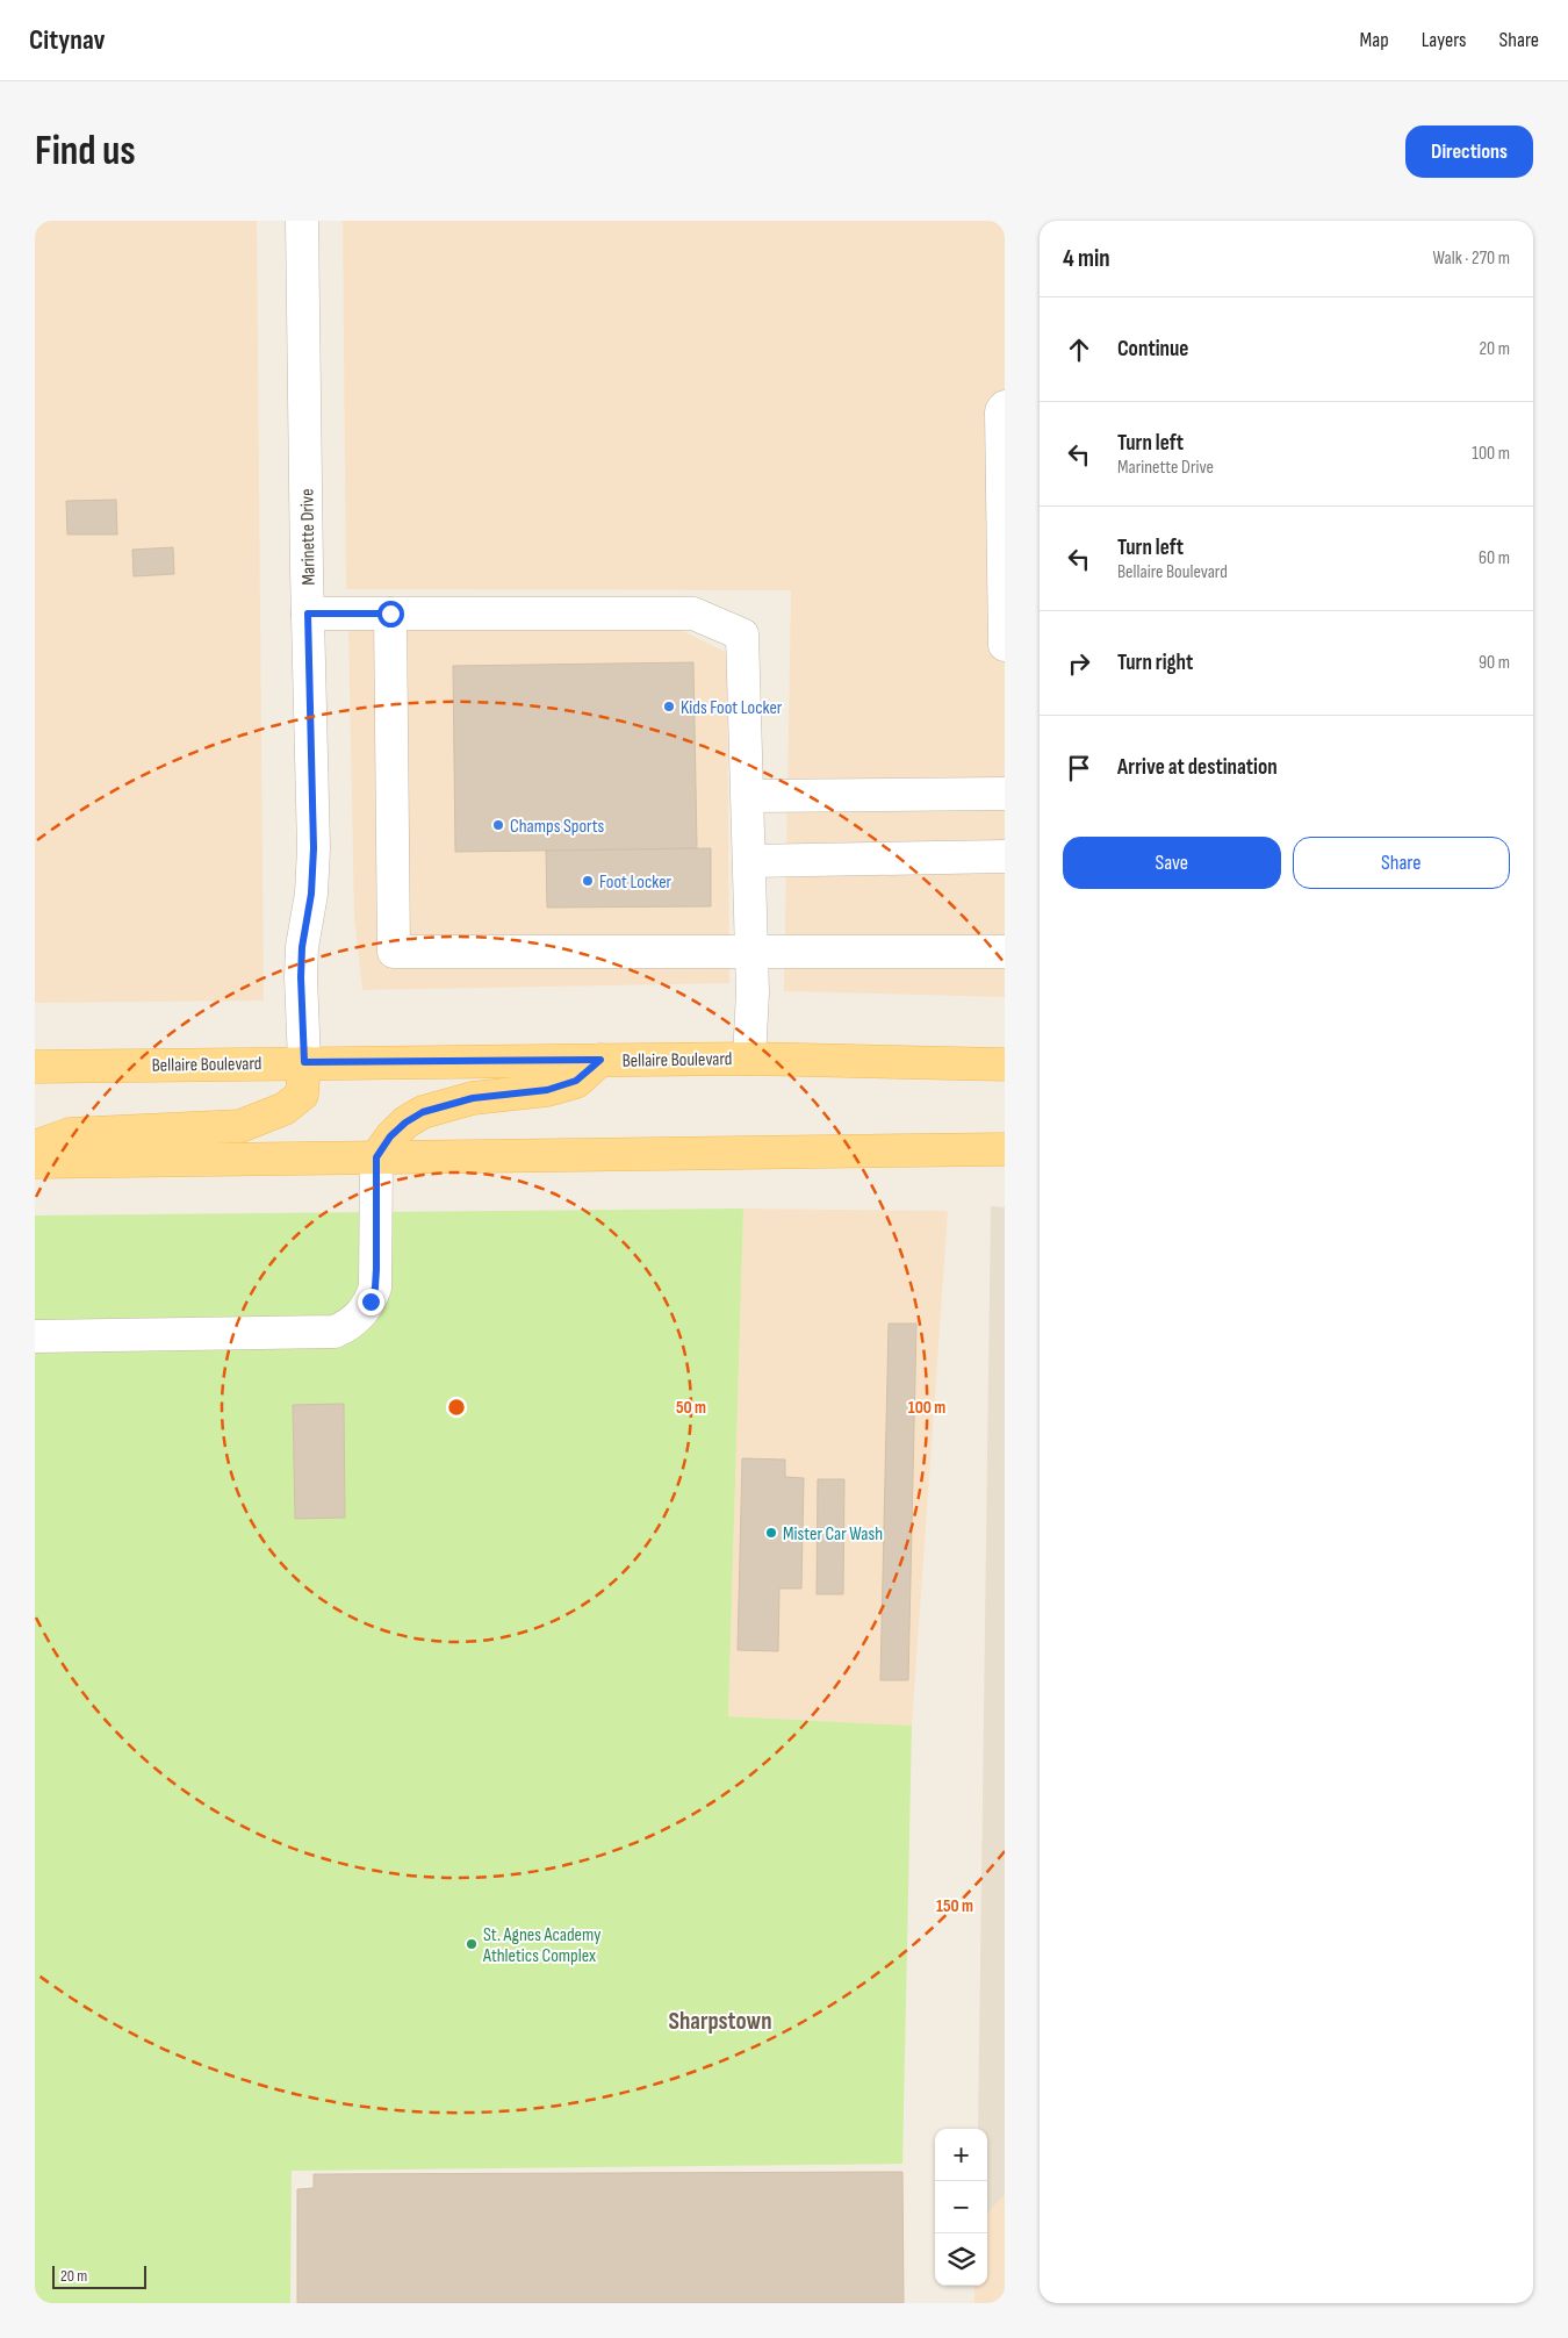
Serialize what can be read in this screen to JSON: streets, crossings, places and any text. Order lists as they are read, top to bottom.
{
  "streets": {
    "main road": ["Bellaire Boulevard"],
    "street": ["Marinette Drive"]
  },
  "crossings": [
    ["Marinette Drive", "Bellaire Boulevard"]
  ],
  "districts": ["Sharpstown"],
  "places": [
    "Kids Foot Locker",
    "Champs Sports",
    "Foot Locker",
    "Mister Car Wash",
    "St. Agnes Academy Athletics Complex"
  ],
  "scale_bar": "20 m",
  "page": {
    "header": "Citynav",
    "nav": ["Map", "Layers", "Share"],
    "buttons": [
      "Directions",
      ["Save", "Share"]
    ],
    "title": "Find us",
    "heading": ["4 min", "Walk · 270 m"],
    "list": [
      ["Continue", "20 m"],
      ["Turn left", "Marinette Drive", "100 m"],
      ["Turn left", "Bellaire Boulevard", "60 m"],
      ["Turn right", "90 m"],
      "Arrive at destination"
    ],
    "map_buttons": ["+", "−"],
    "scale": "20 m"
  },
  "rings": ["50 m", "100 m", "150 m"]
}
